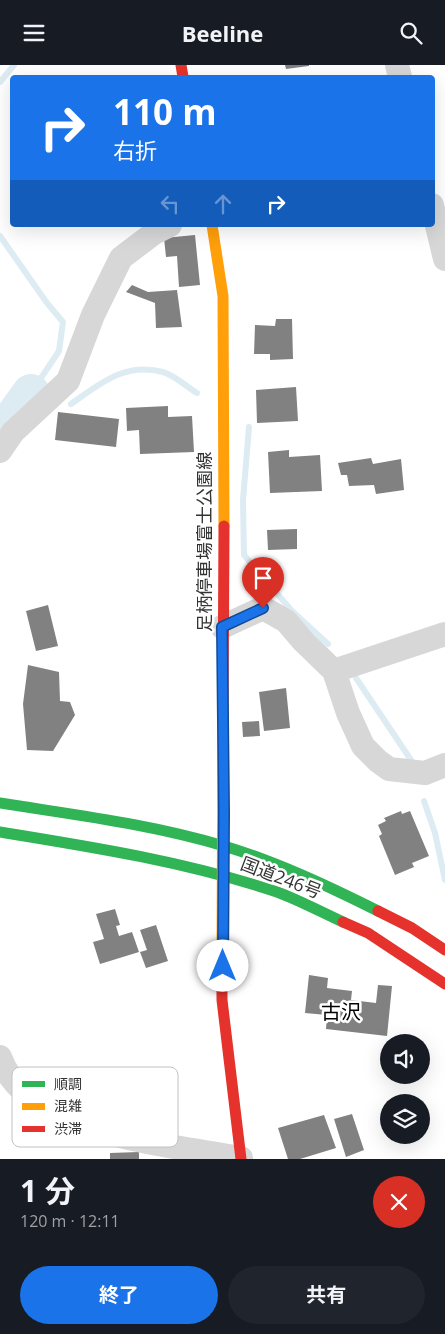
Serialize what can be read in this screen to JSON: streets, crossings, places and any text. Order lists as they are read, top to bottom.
{
  "streets": {
    "main road": ["足柄停車場富士公園線", "国道246号"]
  },
  "crossings": [
    ["足柄停車場富士公園線", "国道246号"]
  ],
  "districts": ["古沢"],
  "legend": ["順調", "混雑", "渋滞"],
  "page": {
    "header": "Beeline",
    "turn": ["110 m", "右折"],
    "heading": ["1 分", "120 m · 12:11"],
    "buttons": ["終了", "共有"]
  }
}
